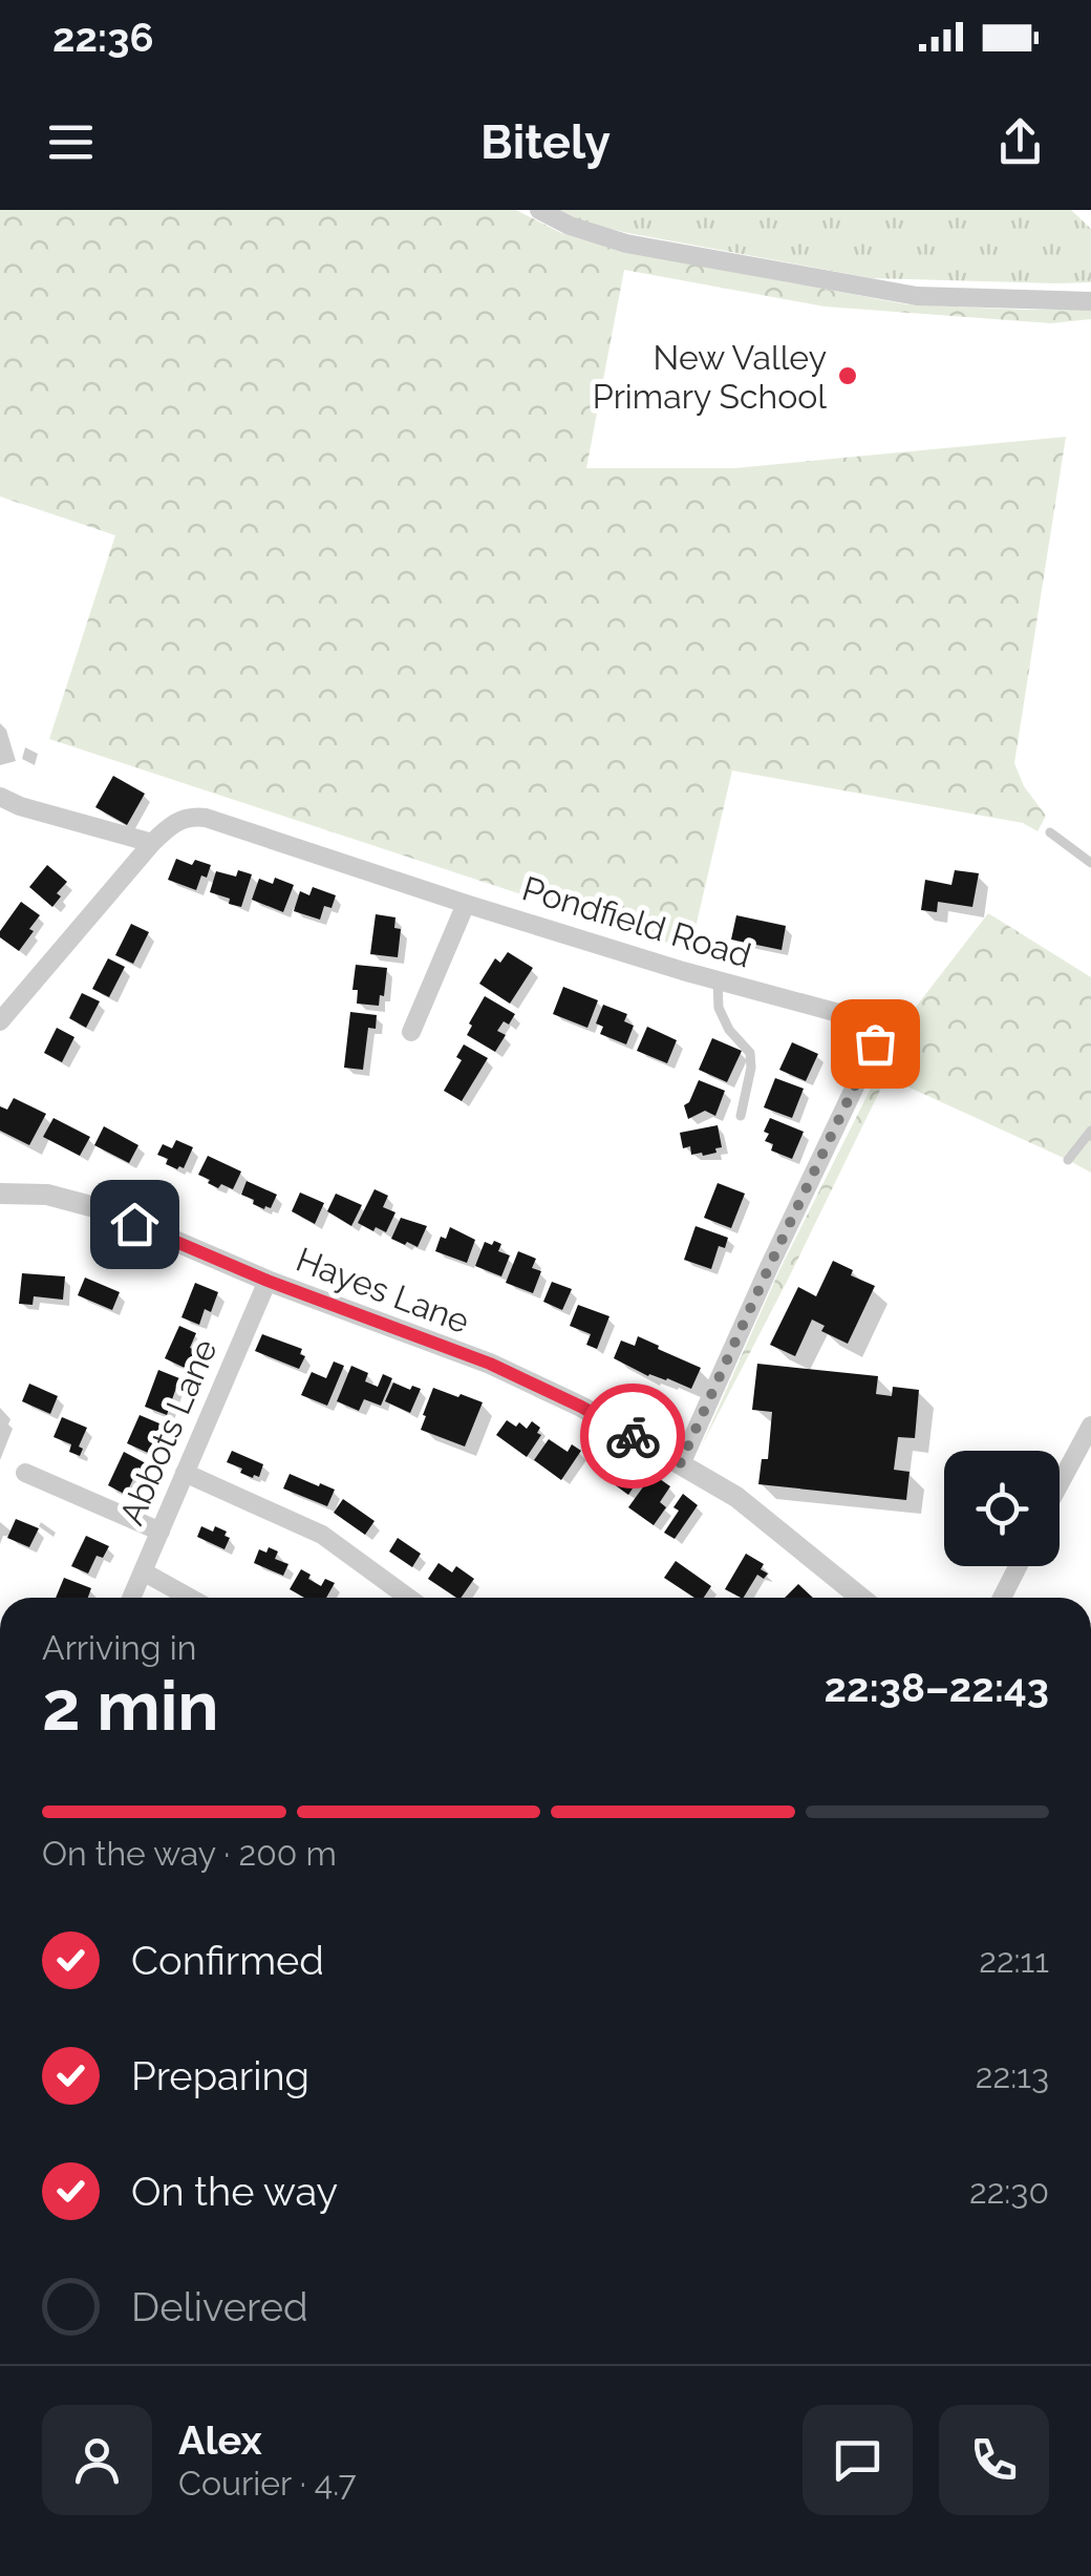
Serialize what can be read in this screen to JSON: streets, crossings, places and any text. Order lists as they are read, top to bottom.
{
  "streets": {
    "street": ["Pondfield Road", "Hayes Lane", "Abbots Lane"]
  },
  "crossings": [
    ["Pondfield Road", "Hayes Lane"],
    ["Hayes Lane", "Abbots Lane"]
  ],
  "places": ["New Valley Primary School"],
  "page": {
    "status": "22:36",
    "header": "Bitely",
    "heading": ["2 min", "Arriving in", "22:38–22:43"],
    "panel": ["Alex", "Courier · 4.7"],
    "bar": "On the way · 200 m",
    "list": [
      ["Confirmed", "22:11"],
      ["Preparing", "22:13"],
      ["On the way", "22:30"],
      "Delivered"
    ]
  }
}
